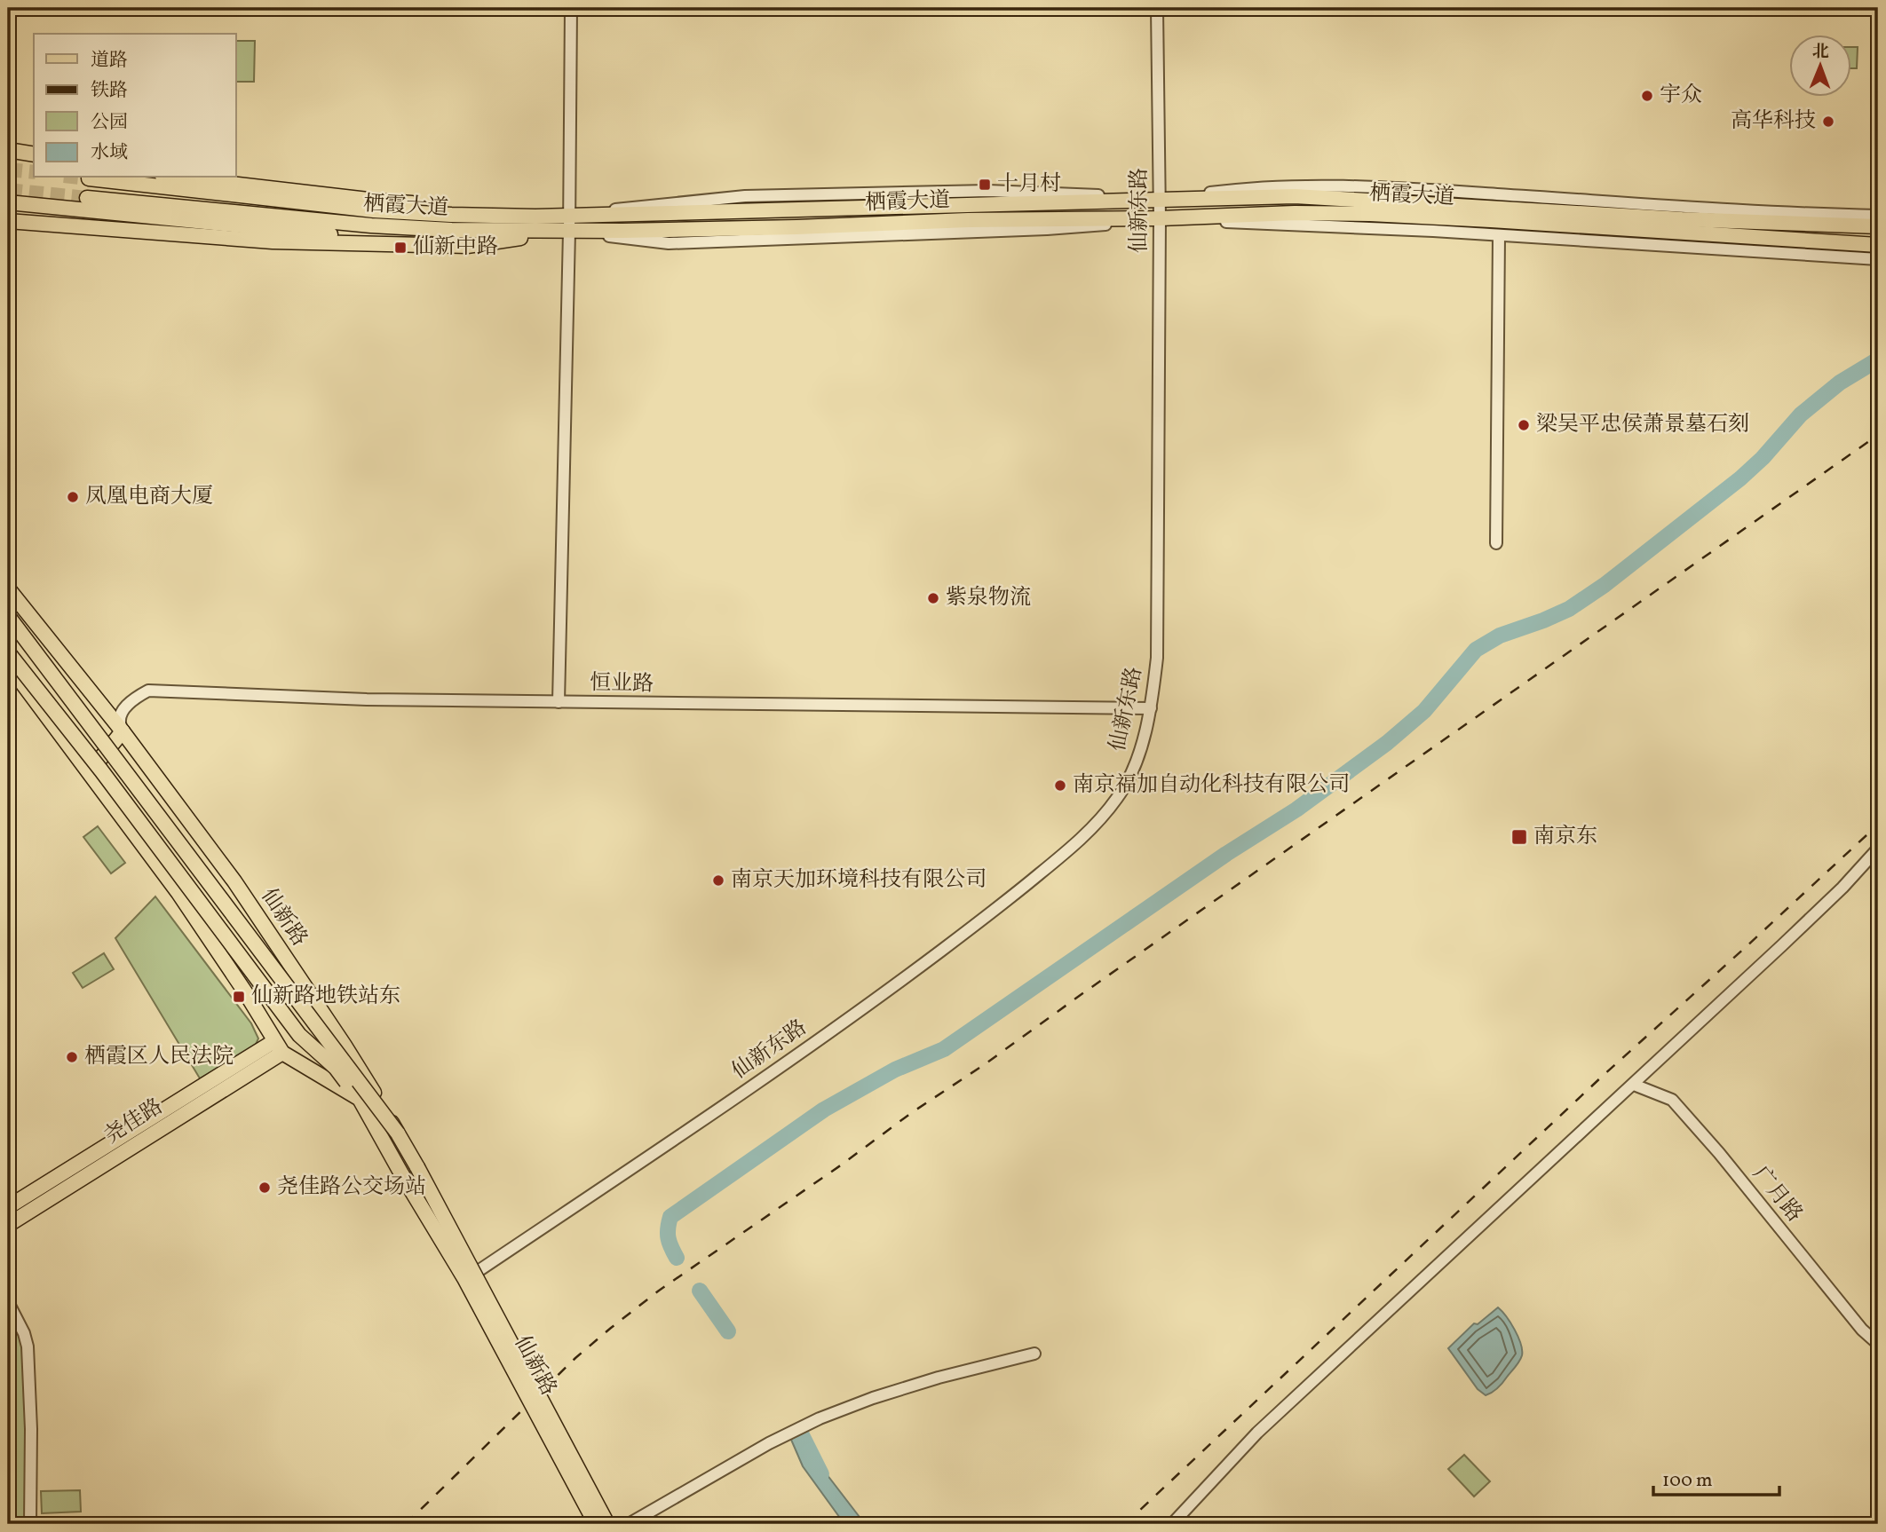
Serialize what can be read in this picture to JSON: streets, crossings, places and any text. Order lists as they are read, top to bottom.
{
  "streets": {
    "main road": ["栖霞大道", "仙新路", "尧佳路"],
    "street": ["仙新东路", "恒业路", "广月路"]
  },
  "crossings": [
    ["栖霞大道", "仙新东路"],
    ["仙新东路", "恒业路"],
    ["仙新东路", "仙新路"],
    ["恒业路", "仙新路"],
    ["仙新路", "尧佳路"]
  ],
  "places": {
    "other": [
      "宇众",
      "高华科技",
      "梁吴平忠侯萧景墓石刻",
      "凤凰电商大厦",
      "紫泉物流",
      "南京福加自动化科技有限公司",
      "南京天加环境科技有限公司",
      "栖霞区人民法院",
      "尧佳路公交场站"
    ],
    "transit": [
      "十月村",
      "仙新中路",
      "南京东",
      "仙新路地铁站东"
    ]
  },
  "legend": [
    "道路",
    "铁路",
    "公园",
    "水域"
  ],
  "scale_bar": "100 m",
  "north": "top"
}
